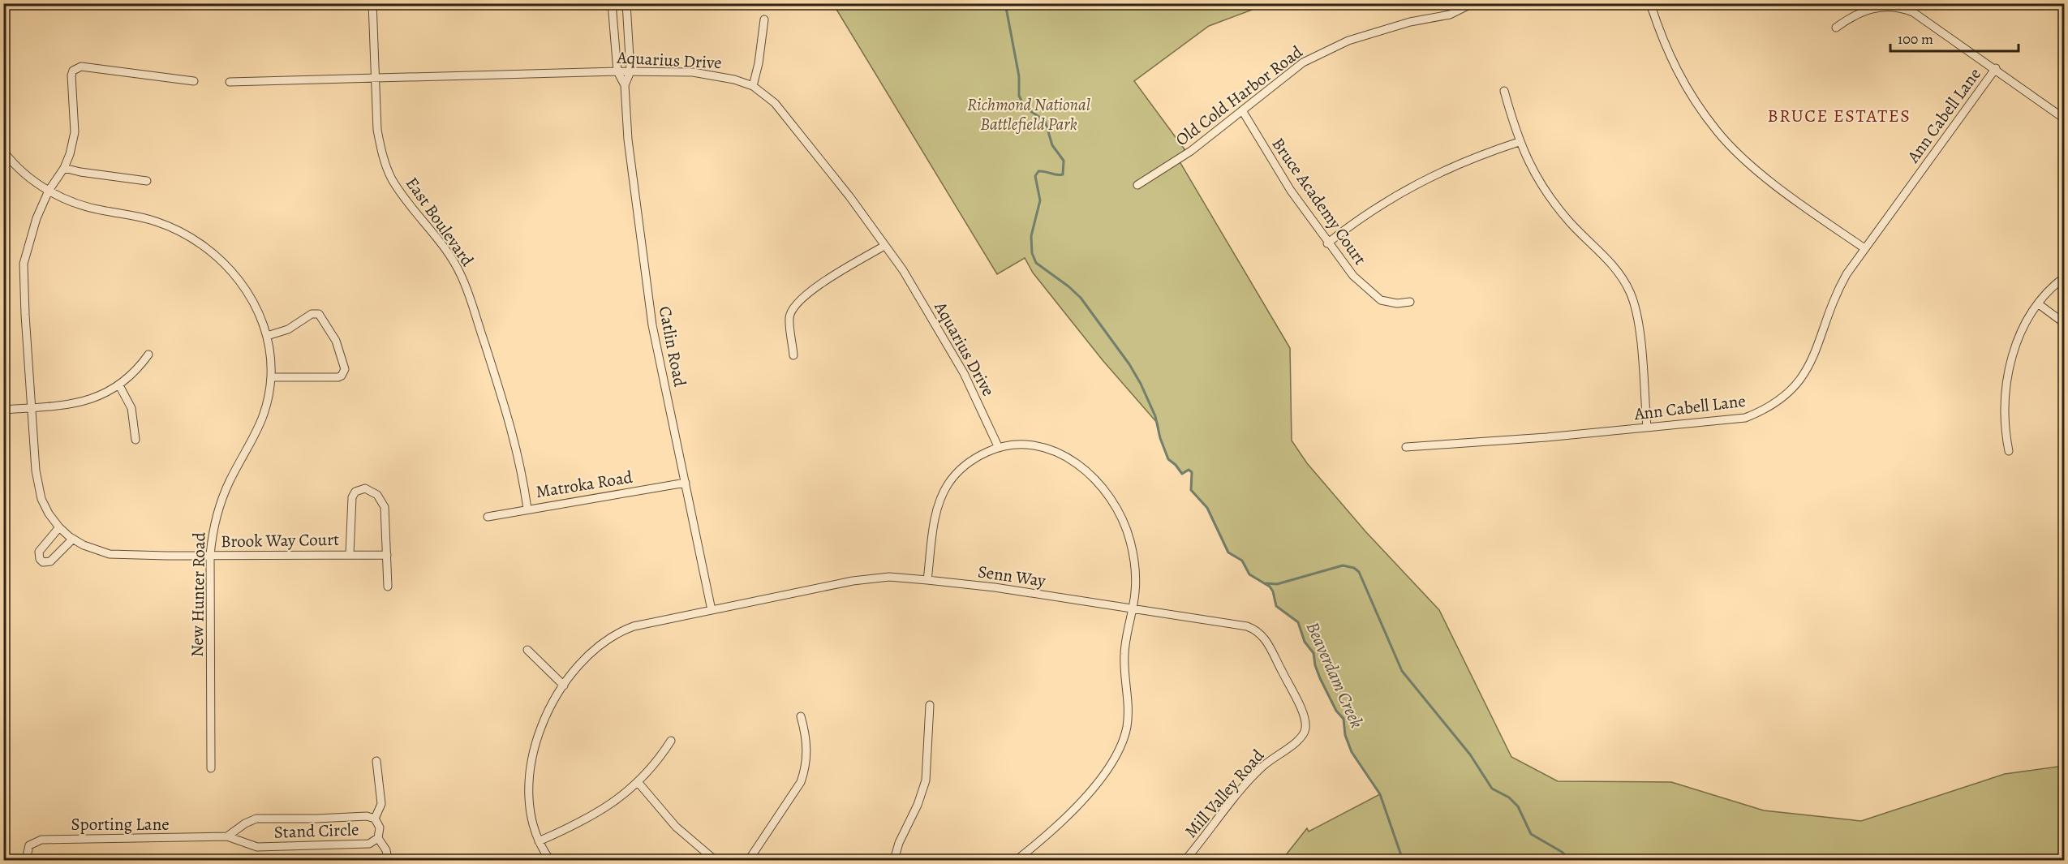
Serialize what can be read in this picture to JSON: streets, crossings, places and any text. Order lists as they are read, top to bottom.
{
  "streets": {
    "street": [
      "Aquarius Drive",
      "Old Cold Harbor Road",
      "Ann Cabell Lane",
      "Bruce Academy Court",
      "East Boulevard",
      "Catlin Road",
      "Matroka Road",
      "Brook Way Court",
      "Senn Way",
      "New Hunter Road",
      "Mill Valley Road",
      "Sporting Lane",
      "Stand Circle"
    ]
  },
  "crossings": [
    ["Aquarius Drive", "East Boulevard"],
    ["Aquarius Drive", "Catlin Road"],
    ["Old Cold Harbor Road", "Bruce Academy Court"],
    ["East Boulevard", "Matroka Road"],
    ["Catlin Road", "Matroka Road"],
    ["Catlin Road", "Senn Way"],
    ["Brook Way Court", "New Hunter Road"],
    ["Senn Way", "Mill Valley Road"],
    ["Sporting Lane", "Stand Circle"]
  ],
  "districts": ["BRUCE ESTATES"],
  "water": ["Beaverdam Creek"],
  "parks": ["Richmond National Battlefield Park"],
  "scale_bar": "100 m"
}
